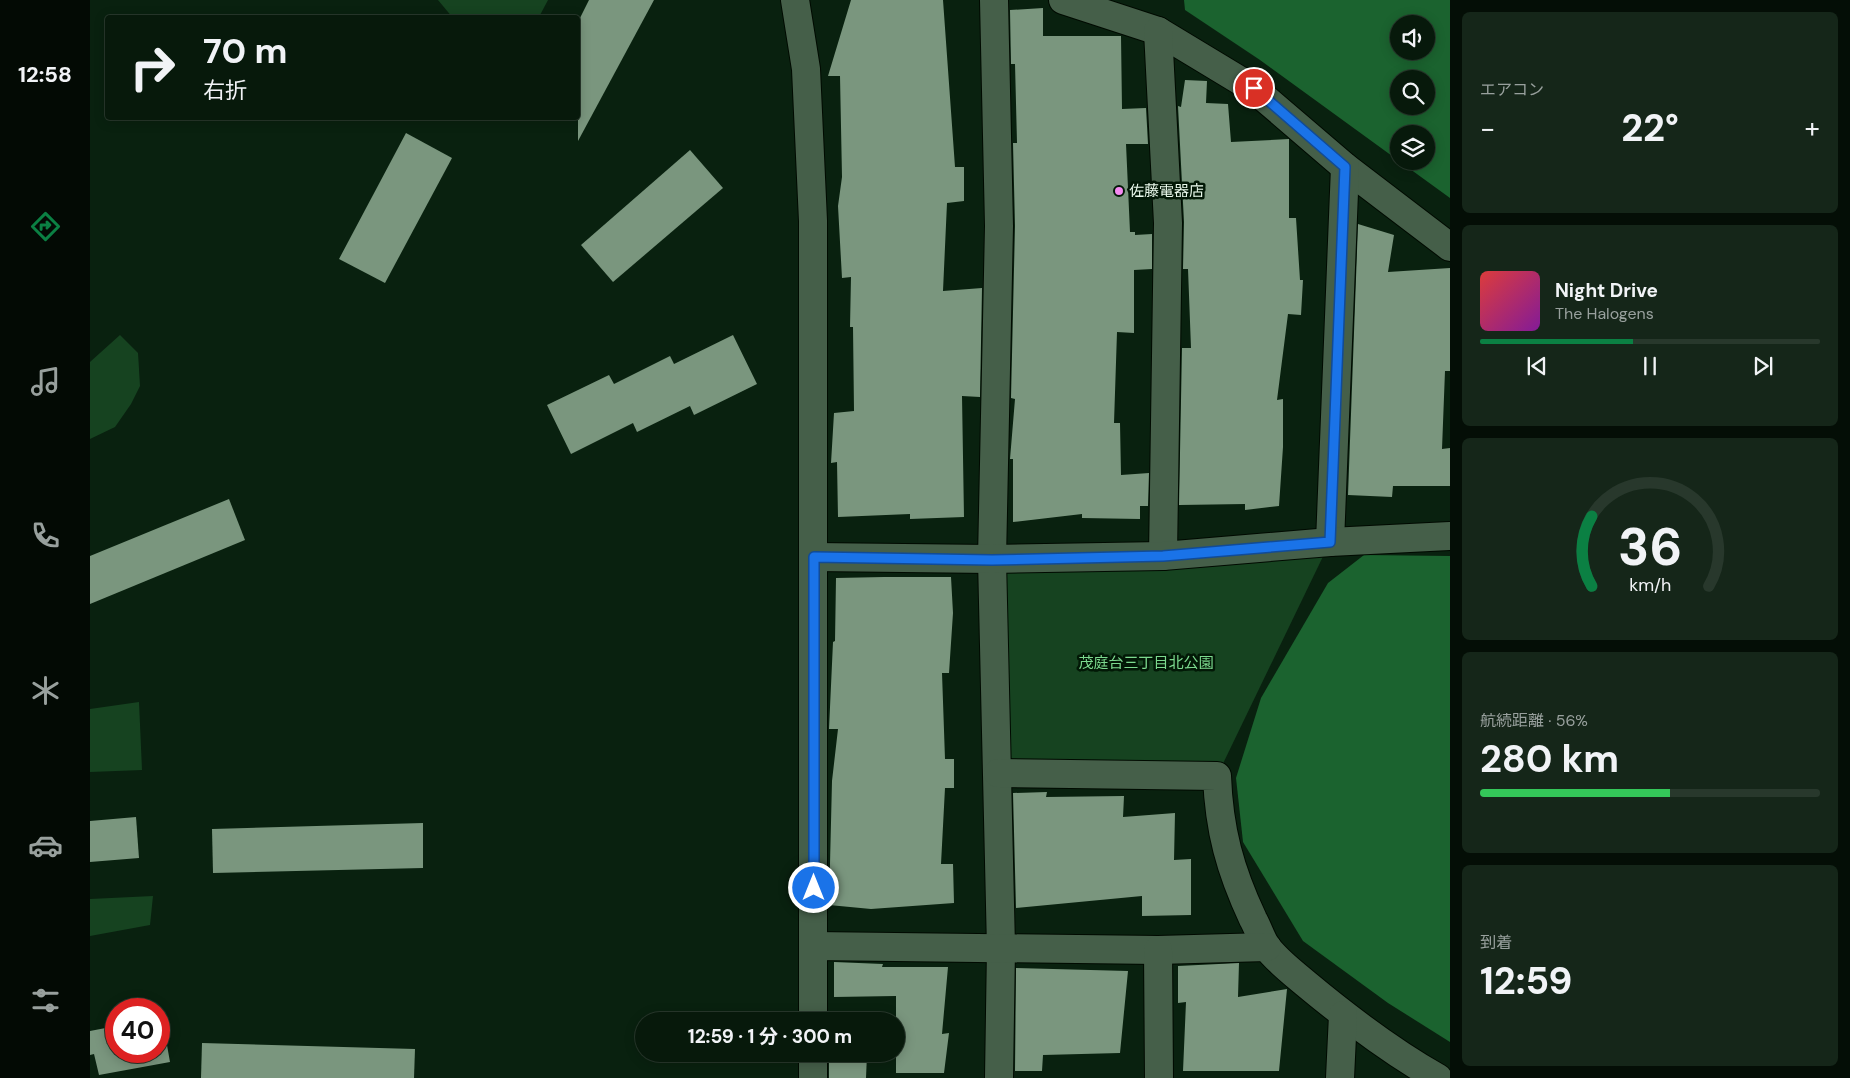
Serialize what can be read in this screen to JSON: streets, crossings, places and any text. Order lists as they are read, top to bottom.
{
  "parks": ["茂庭台三丁目北公園"],
  "places": ["佐藤電器店"],
  "page": {
    "tabs": "12:58",
    "tile": [
      "エアコン",
      ["航続距離 · 56%", "280 km"],
      ["到着", "12:59"]
    ],
    "turn": ["70 m", "右折"],
    "heat": ["−", "22°", "+"],
    "song": ["Night Drive", "The Halogens"],
    "limit": "40",
    "trip": "12:59 · 1 分 · 300 m",
    "gauge": ["36", "km/h"]
  }
}
